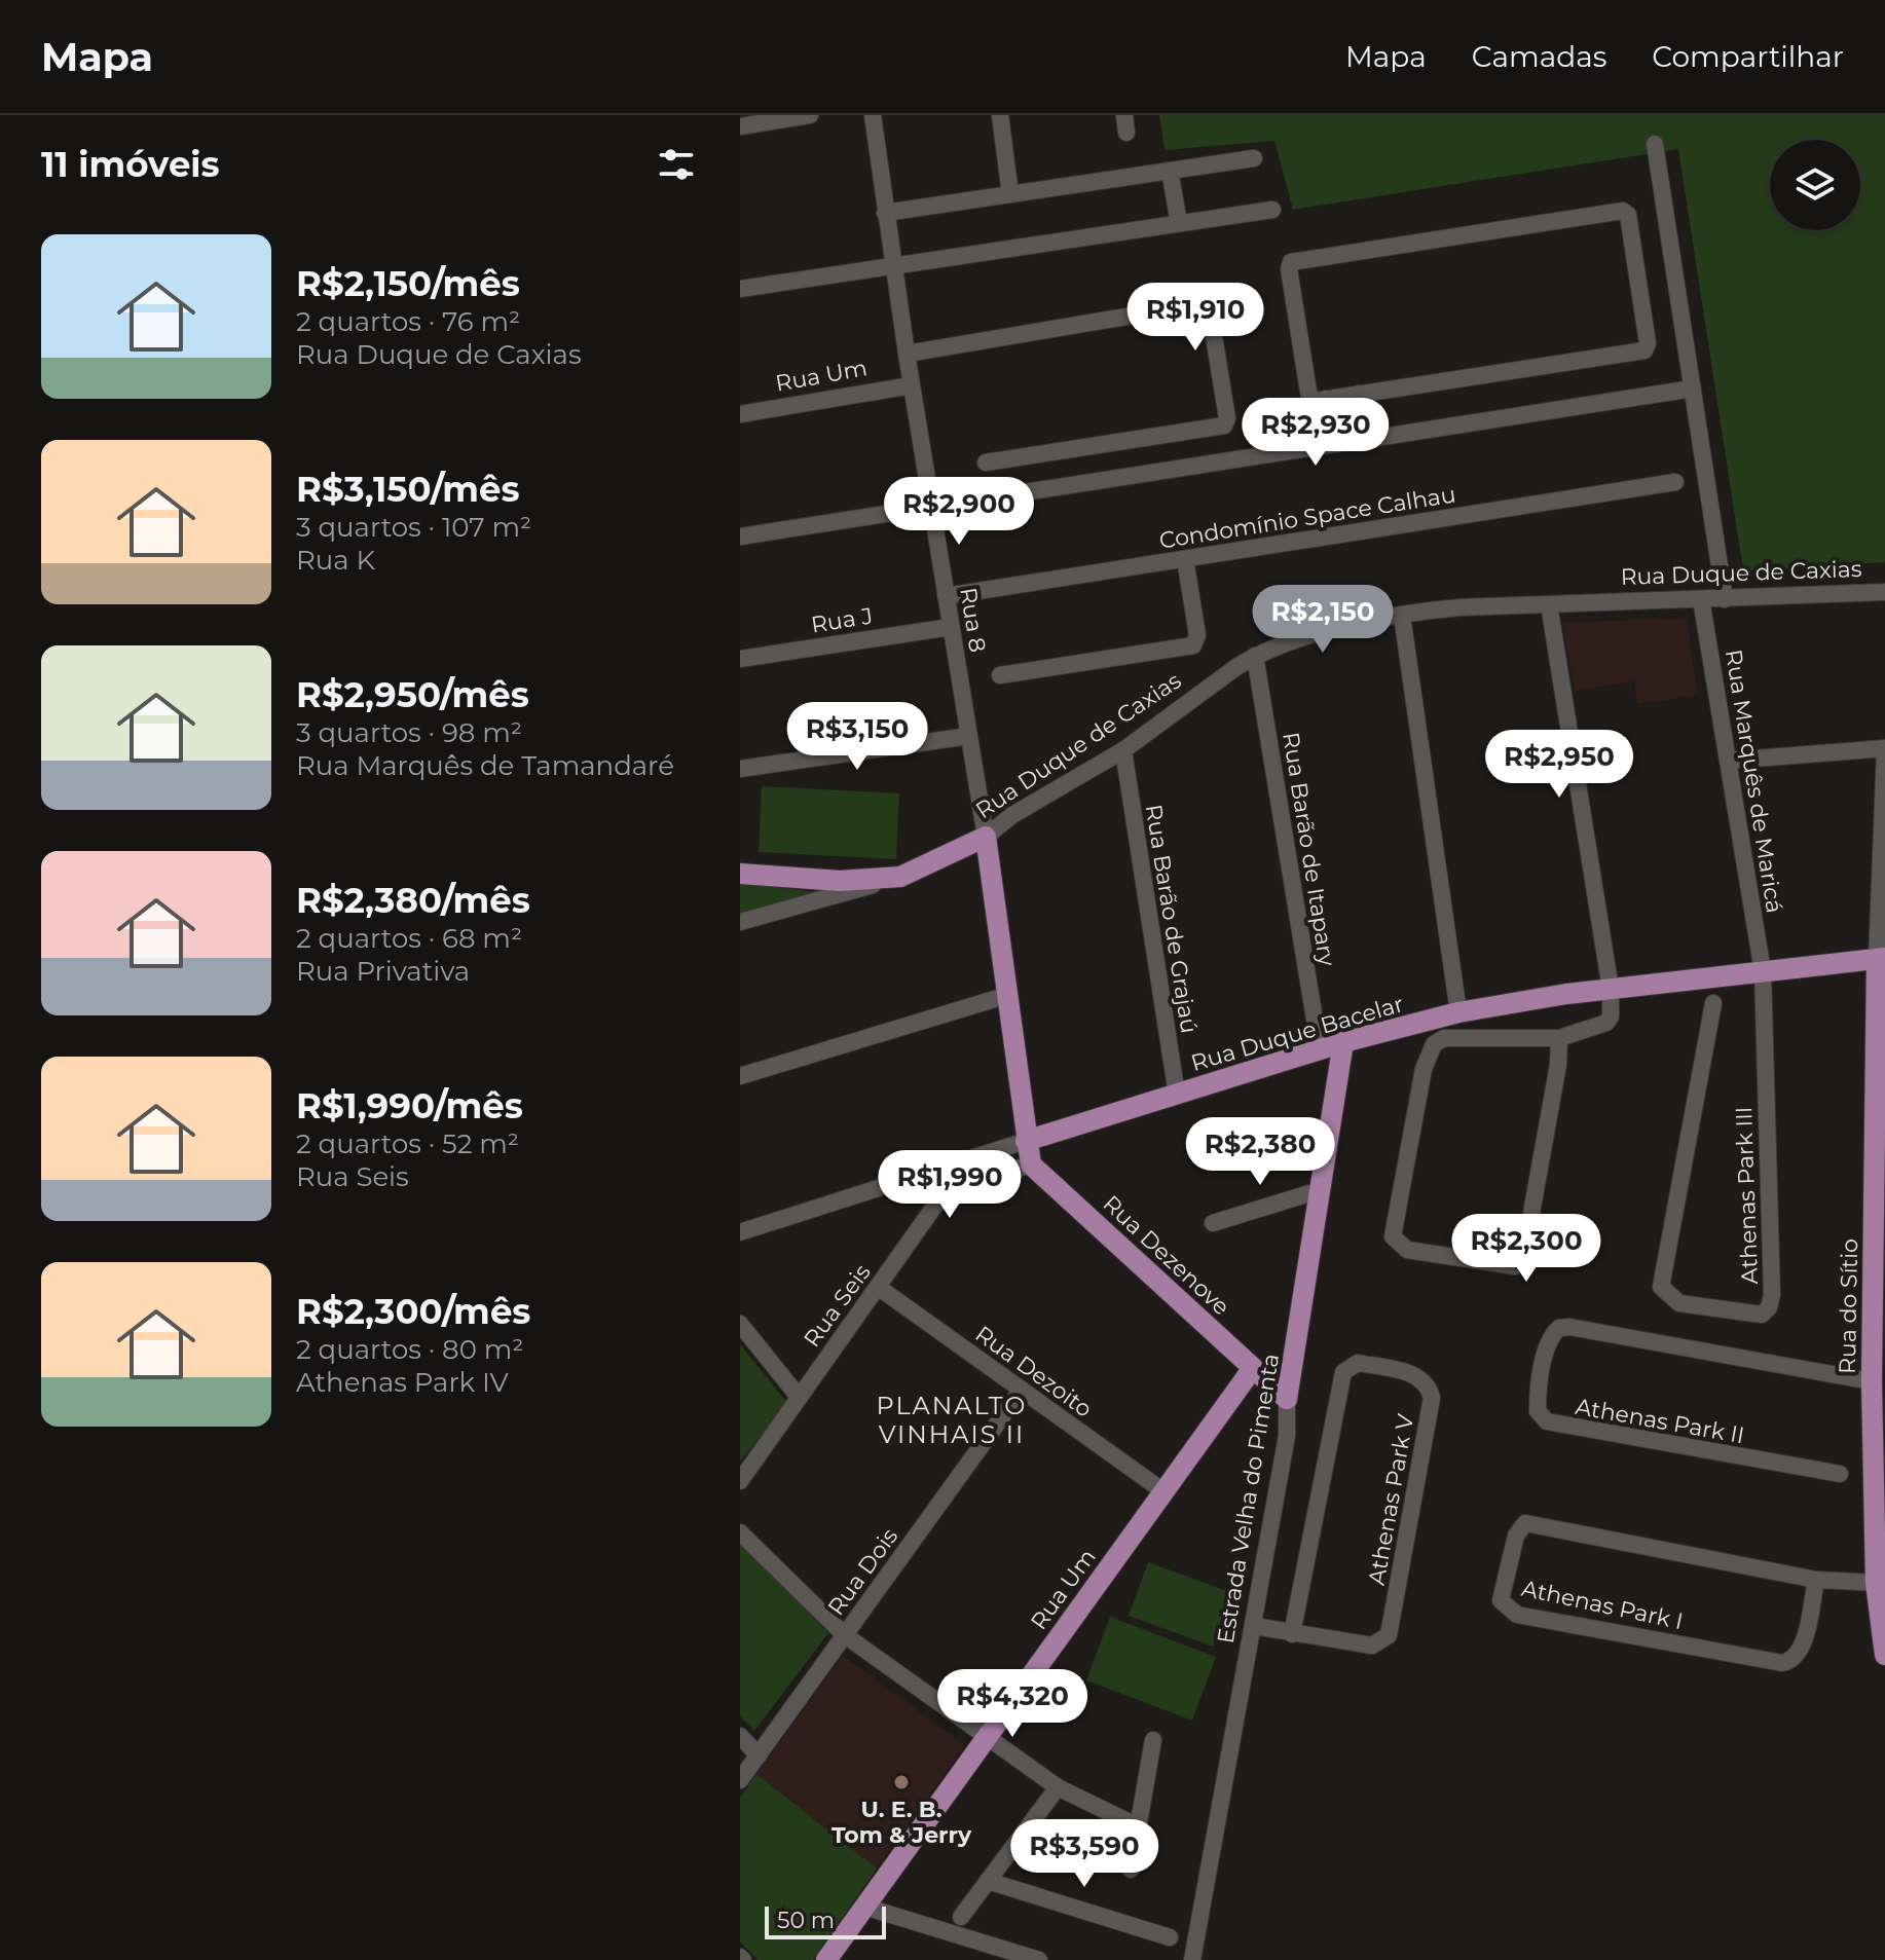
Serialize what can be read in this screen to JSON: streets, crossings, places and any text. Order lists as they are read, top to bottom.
{
  "streets": {
    "main road": [
      "Rua Um",
      "Rua Duque de Caxias",
      "Rua Duque Bacelar",
      "Rua Dezenove",
      "Rua do Sítio",
      "Estrada Velha do Pimenta"
    ],
    "street": [
      "Condomínio Space Calhau",
      "Rua J",
      "Rua 8",
      "Rua Marquês de Maricá",
      "Rua Barão de Itapary",
      "Rua Barão de Grajaú",
      "Athenas Park III",
      "Rua Seis",
      "Rua Dezoito",
      "Athenas Park II",
      "Athenas Park V",
      "Rua Dois",
      "Athenas Park I"
    ]
  },
  "crossings": [
    ["Rua Um", "Rua 8"],
    ["Rua Um", "Rua Dezenove"],
    ["Rua Um", "Rua Dezoito"],
    ["Condomínio Space Calhau", "Rua 8"],
    ["Rua Duque de Caxias", "Rua 8"],
    ["Rua Duque de Caxias", "Rua Marquês de Maricá"],
    ["Rua Duque de Caxias", "Rua Barão de Itapary"],
    ["Rua Duque de Caxias", "Rua Barão de Grajaú"],
    ["Rua J", "Rua 8"],
    ["Rua Marquês de Maricá", "Rua Duque Bacelar"],
    ["Rua Marquês de Maricá", "Athenas Park III"],
    ["Rua Barão de Itapary", "Rua Duque Bacelar"],
    ["Rua Barão de Grajaú", "Rua Duque Bacelar"],
    ["Rua Duque Bacelar", "Athenas Park III"],
    ["Rua Duque Bacelar", "Rua do Sítio"],
    ["Rua Duque Bacelar", "Estrada Velha do Pimenta"],
    ["Rua Dezenove", "Rua Seis"],
    ["Rua Dezenove", "Estrada Velha do Pimenta"],
    ["Rua Seis", "Rua Dezoito"],
    ["Rua do Sítio", "Athenas Park II"],
    ["Rua do Sítio", "Athenas Park I"],
    ["Rua Dezoito", "Rua Dois"],
    ["Estrada Velha do Pimenta", "Athenas Park V"]
  ],
  "districts": ["PLANALTO VINHAIS II"],
  "places": ["U. E. B. Tom & Jerry"],
  "scale_bar": "50 m",
  "page": {
    "header": "Mapa",
    "nav": ["Mapa", "Camadas", "Compartilhar"],
    "heading": "11 imóveis",
    "list": [
      {
        "name": "R$2,150/mês",
        "note": "2 quartos · 76 m² · Rua Duque de Caxias"
      },
      {
        "name": "R$3,150/mês",
        "note": "3 quartos · 107 m² · Rua K"
      },
      {
        "name": "R$2,950/mês",
        "note": "3 quartos · 98 m² · Rua Marquês de Tamandaré"
      },
      {
        "name": "R$2,380/mês",
        "note": "2 quartos · 68 m² · Rua Privativa"
      },
      {
        "name": "R$1,990/mês",
        "note": "2 quartos · 52 m² · Rua Seis"
      },
      {
        "name": "R$2,300/mês",
        "note": "2 quartos · 80 m² · Athenas Park IV"
      }
    ],
    "price": [
      "R$1,910",
      "R$2,930",
      "R$2,900",
      "R$2,150",
      "R$3,150",
      "R$2,950",
      "R$2,380",
      "R$1,990",
      "R$2,300",
      "R$4,320",
      "R$3,590"
    ],
    "scale": "50 m"
  }
}
